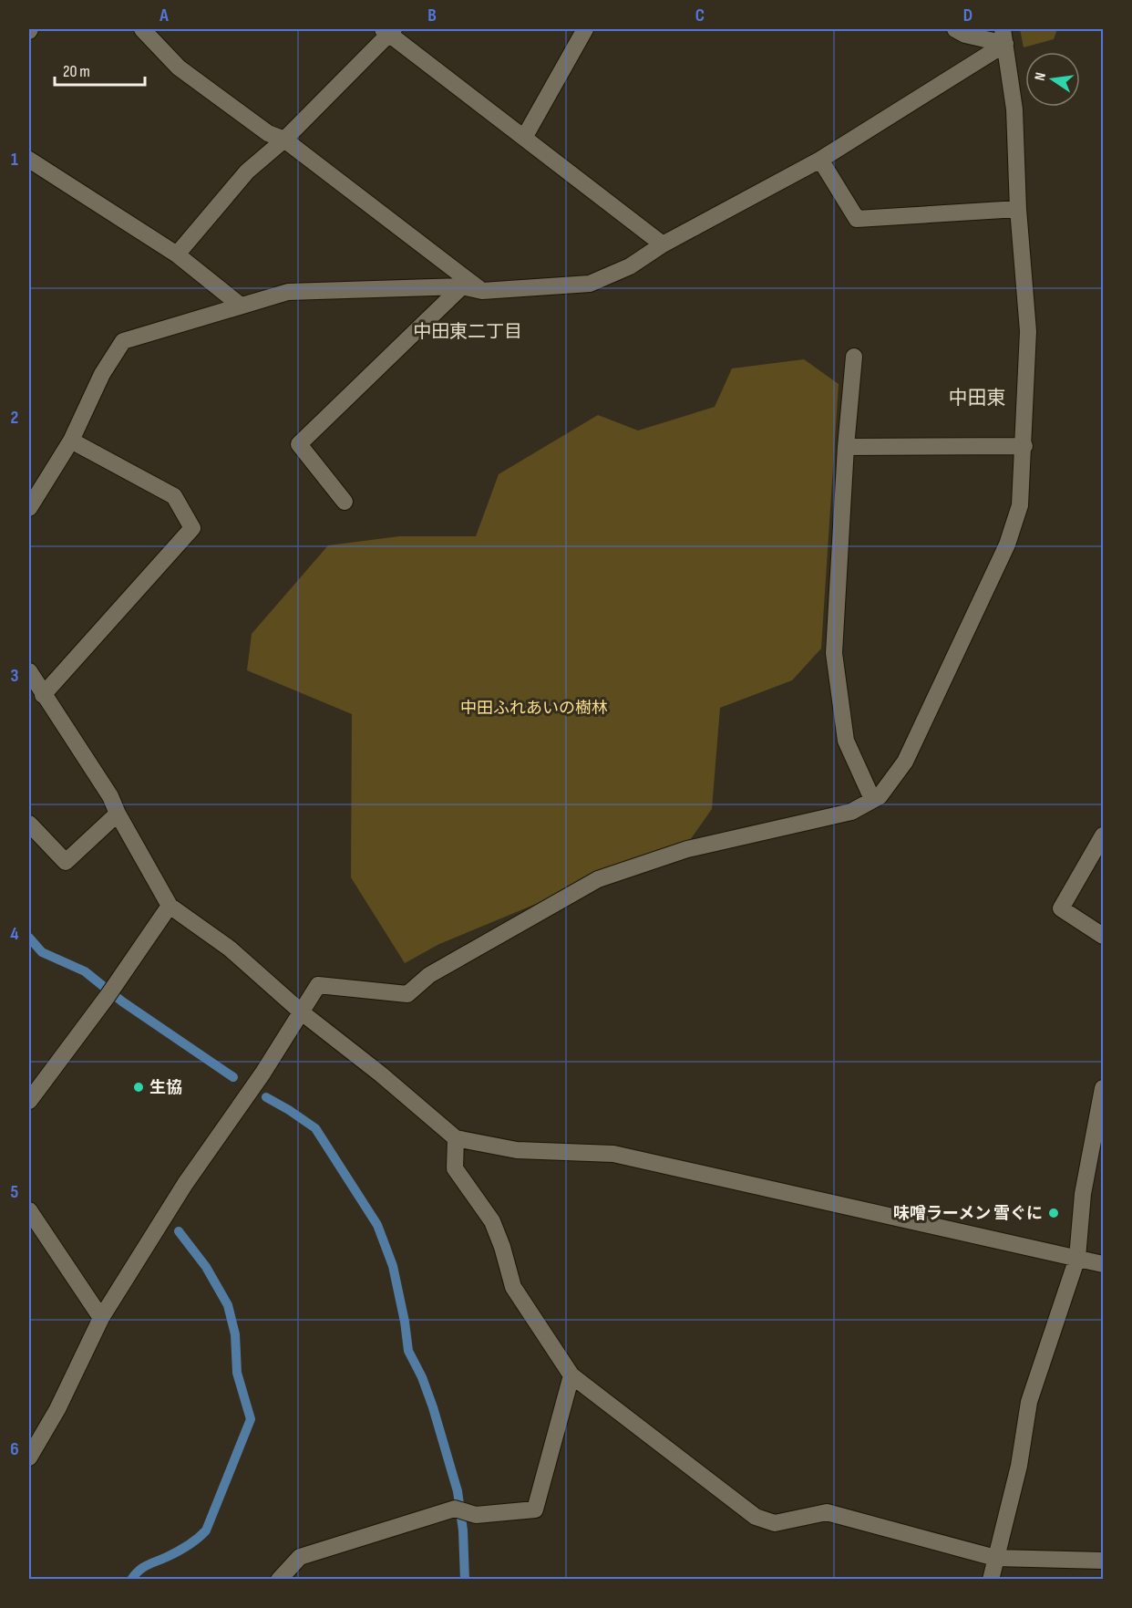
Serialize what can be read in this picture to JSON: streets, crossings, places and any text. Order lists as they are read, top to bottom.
{
  "districts": ["中田東二丁目", "中田東"],
  "parks": ["中田ふれあいの樹林"],
  "places": ["生協", "味噌ラーメン 雪ぐに"],
  "scale_bar": "20 m",
  "north": "left",
  "grid": {
    "columns": [
      "A",
      "B",
      "C",
      "D"
    ],
    "rows": [
      "1",
      "2",
      "3",
      "4",
      "5",
      "6"
    ]
  }
}
